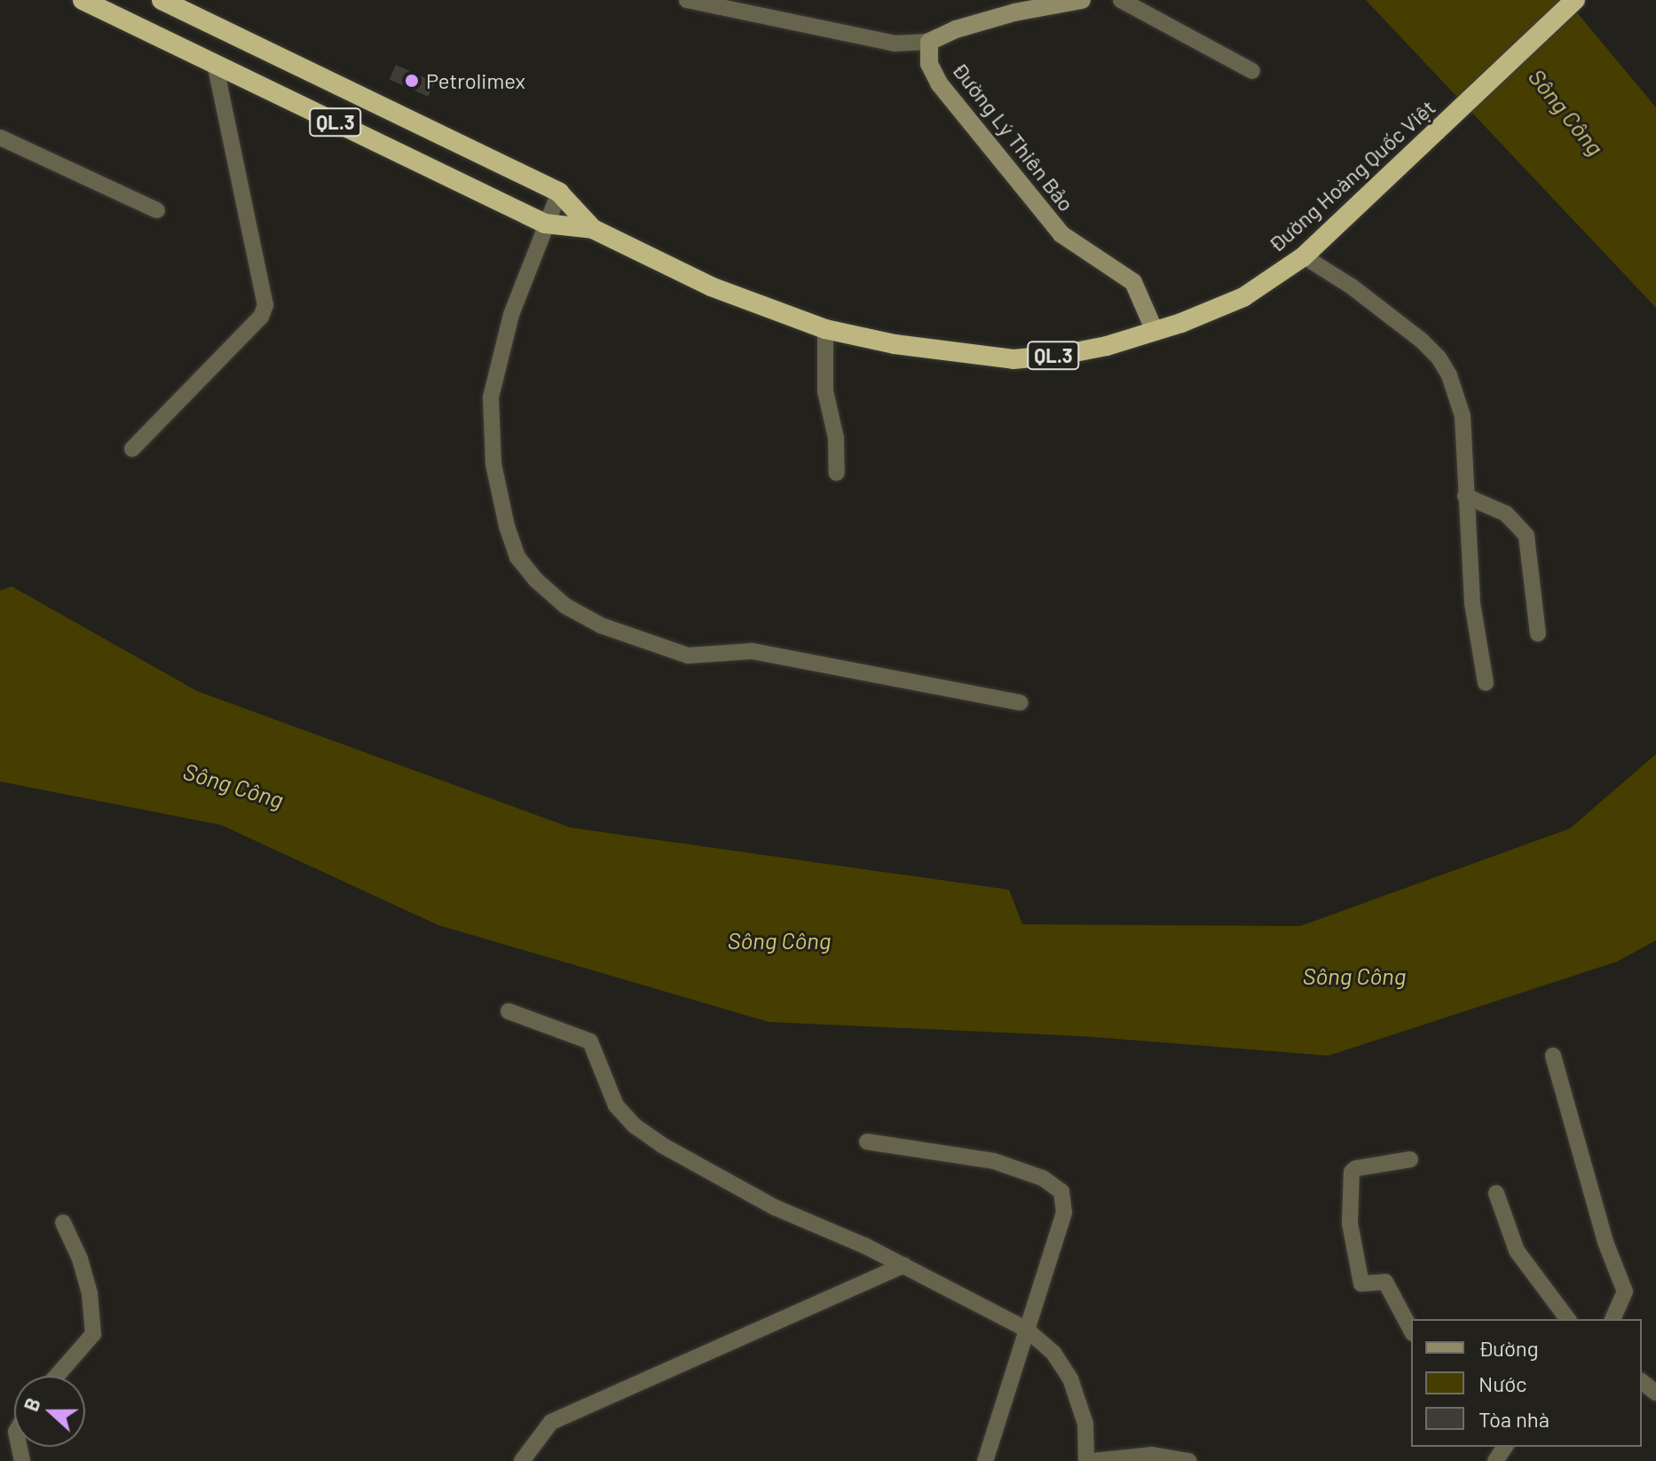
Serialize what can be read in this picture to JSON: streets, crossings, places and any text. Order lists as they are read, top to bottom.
{
  "streets": {
    "highway": ["QL.3", "Đường Hoàng Quốc Việt"],
    "main road": ["Đường Lý Thiên Bảo"]
  },
  "crossings": [
    ["Đường Lý Thiên Bảo", "Đường Hoàng Quốc Việt"]
  ],
  "water": ["Sông Công"],
  "places": ["Petrolimex"],
  "legend": ["Đường", "Nước", "Tòa nhà"],
  "north": "left"
}
